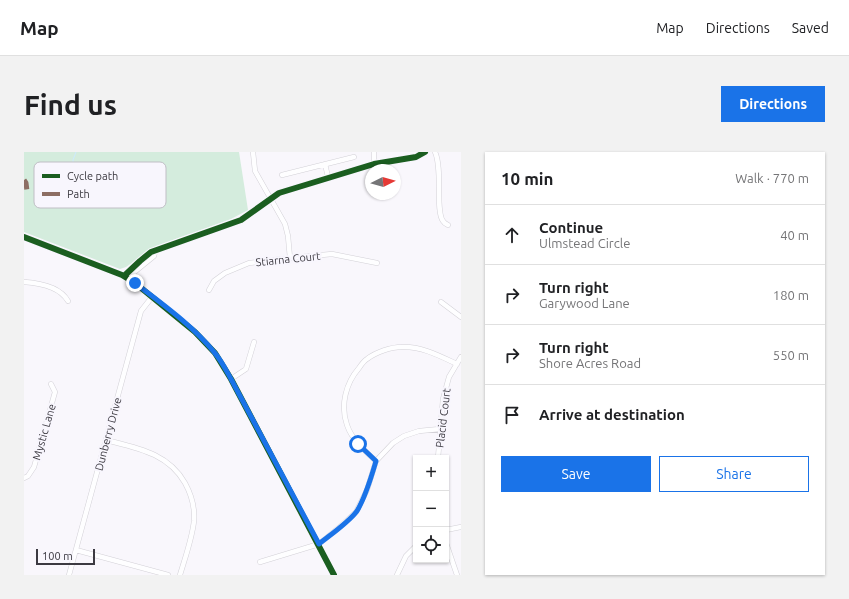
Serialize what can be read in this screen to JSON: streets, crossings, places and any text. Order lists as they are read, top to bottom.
{
  "streets": {
    "street": [
      "Stiarna Court",
      "Placid Court",
      "Mystic Lane",
      "Dunberry Drive"
    ]
  },
  "legend": ["Cycle path", "Path"],
  "scale_bar": "100 m",
  "north": "right",
  "page": {
    "header": "Map",
    "nav": ["Map", "Directions", "Saved"],
    "buttons": [
      "Directions",
      ["Save", "Share"]
    ],
    "title": "Find us",
    "heading": ["10 min", "Walk · 770 m"],
    "list": [
      ["Continue", "Ulmstead Circle", "40 m"],
      ["Turn right", "Garywood Lane", "180 m"],
      ["Turn right", "Shore Acres Road", "550 m"],
      "Arrive at destination"
    ],
    "map_buttons": ["+", "−"],
    "scale": "100 m"
  }
}
